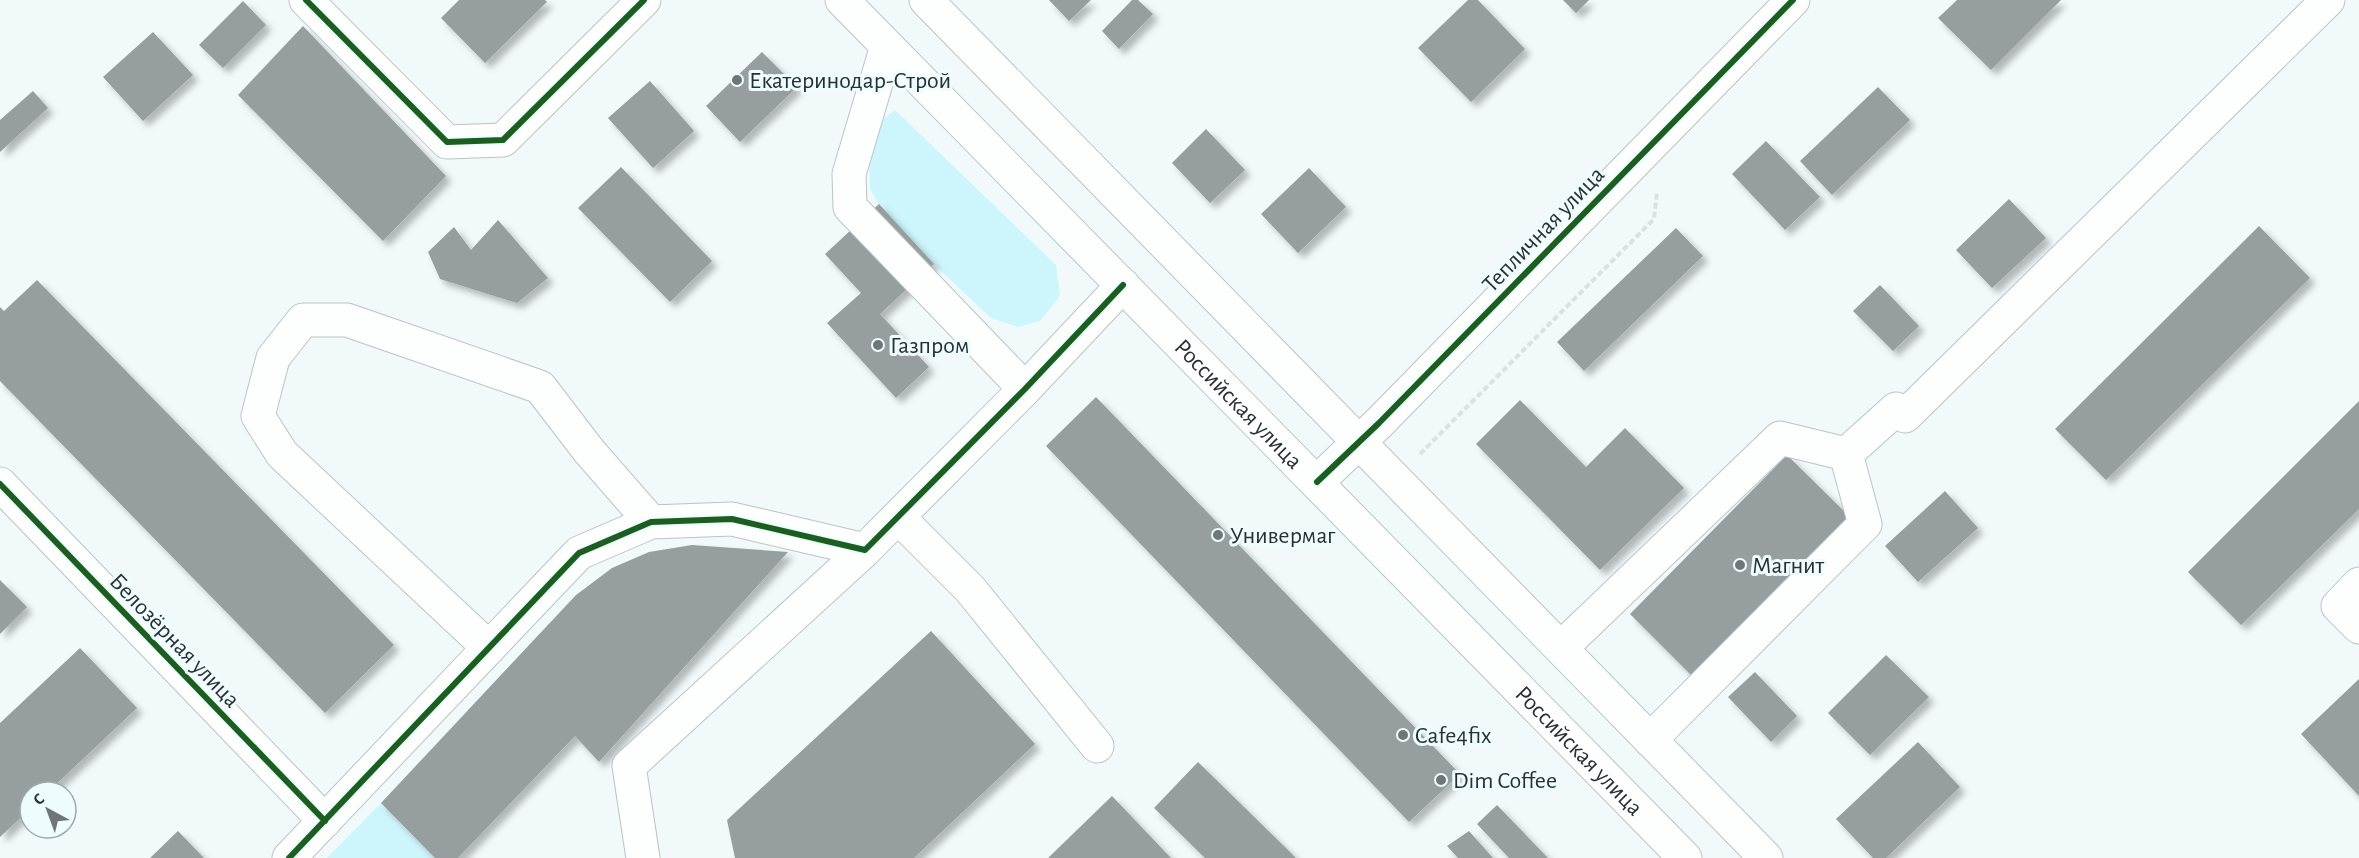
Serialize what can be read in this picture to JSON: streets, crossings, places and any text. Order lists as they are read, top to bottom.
{
  "streets": {
    "street": ["Тепличная улица", "Российская улица", "Белозёрная улица"]
  },
  "crossings": [
    ["Тепличная улица", "Российская улица"]
  ],
  "places": [
    "Екатеринодар-Строй",
    "Газпром",
    "Универмаг",
    "Магнит",
    "Cafe4fix",
    "Dim Coffee"
  ],
  "north": "top left"
}
